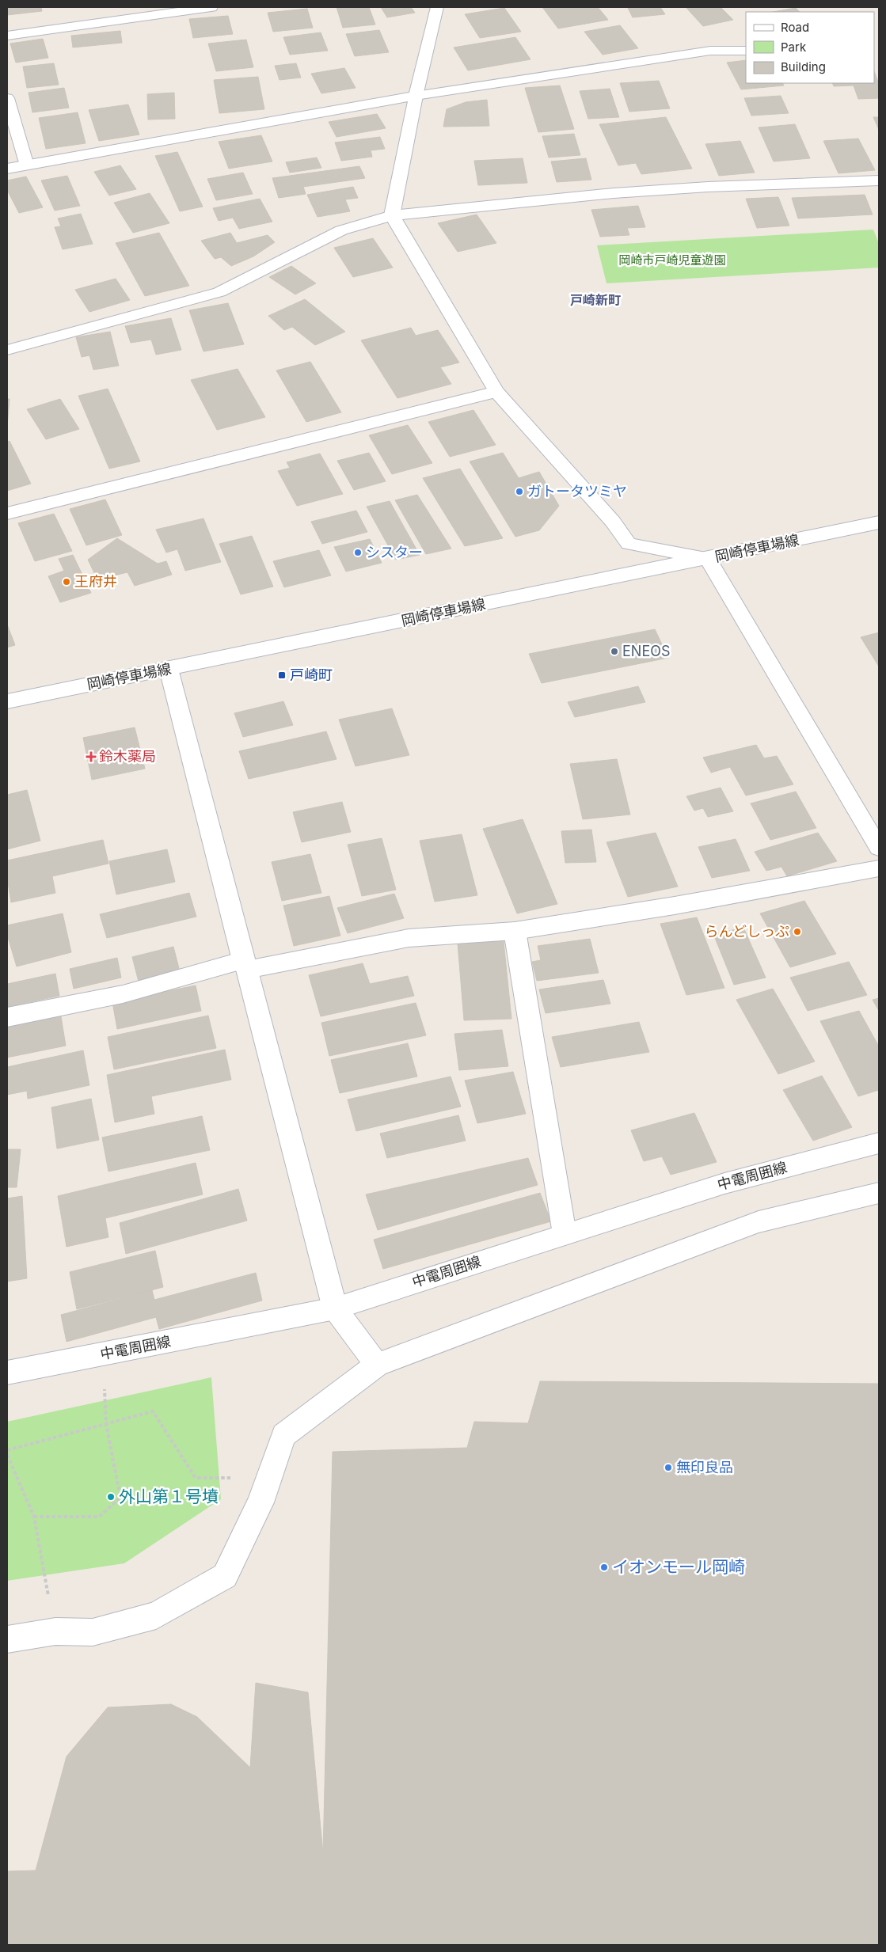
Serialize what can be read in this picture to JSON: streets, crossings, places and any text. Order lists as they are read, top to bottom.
{
  "streets": {
    "street": ["岡崎停車場線", "中電周囲線"]
  },
  "districts": ["戸崎新町"],
  "parks": ["岡崎市戸崎児童遊園"],
  "places": {
    "other": [
      "ガトータツミヤ",
      "シスター",
      "王府井",
      "ENEOS",
      "らんどしっぷ",
      "無印良品",
      "外山第１号墳",
      "イオンモール岡崎"
    ],
    "transit": ["戸崎町"],
    "health": ["鈴木薬局"]
  },
  "legend": ["Road", "Park", "Building"]
}
